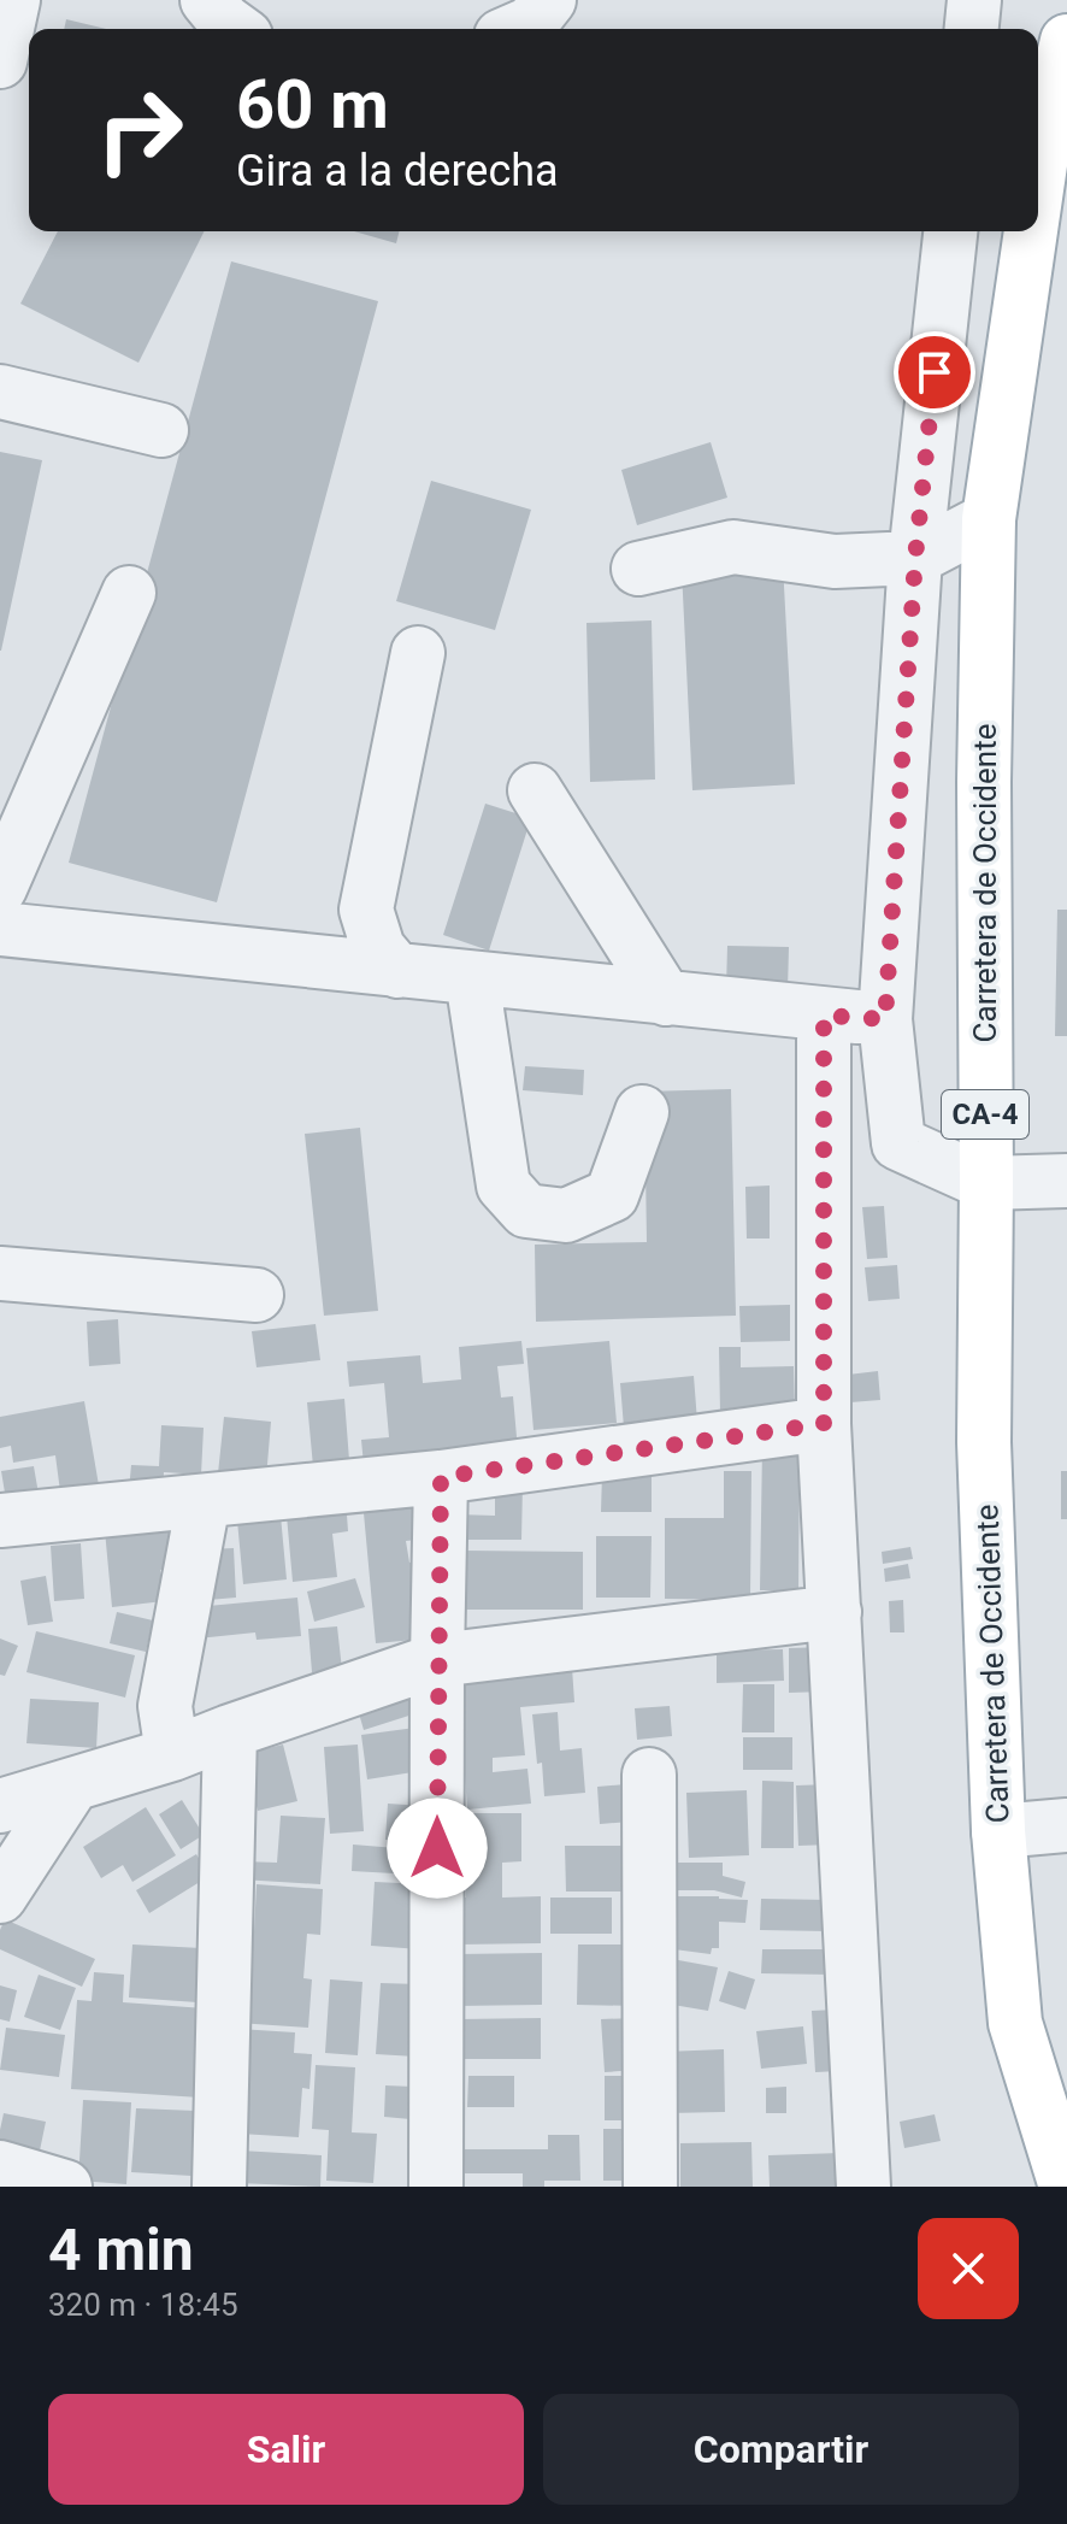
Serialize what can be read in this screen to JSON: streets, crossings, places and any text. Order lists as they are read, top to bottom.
{
  "streets": {
    "main road": ["Carretera de Occidente", "CA-4"]
  },
  "page": {
    "turn": ["60 m", "Gira a la derecha"],
    "heading": ["4 min", "320 m · 18:45"],
    "buttons": ["Salir", "Compartir"]
  }
}
